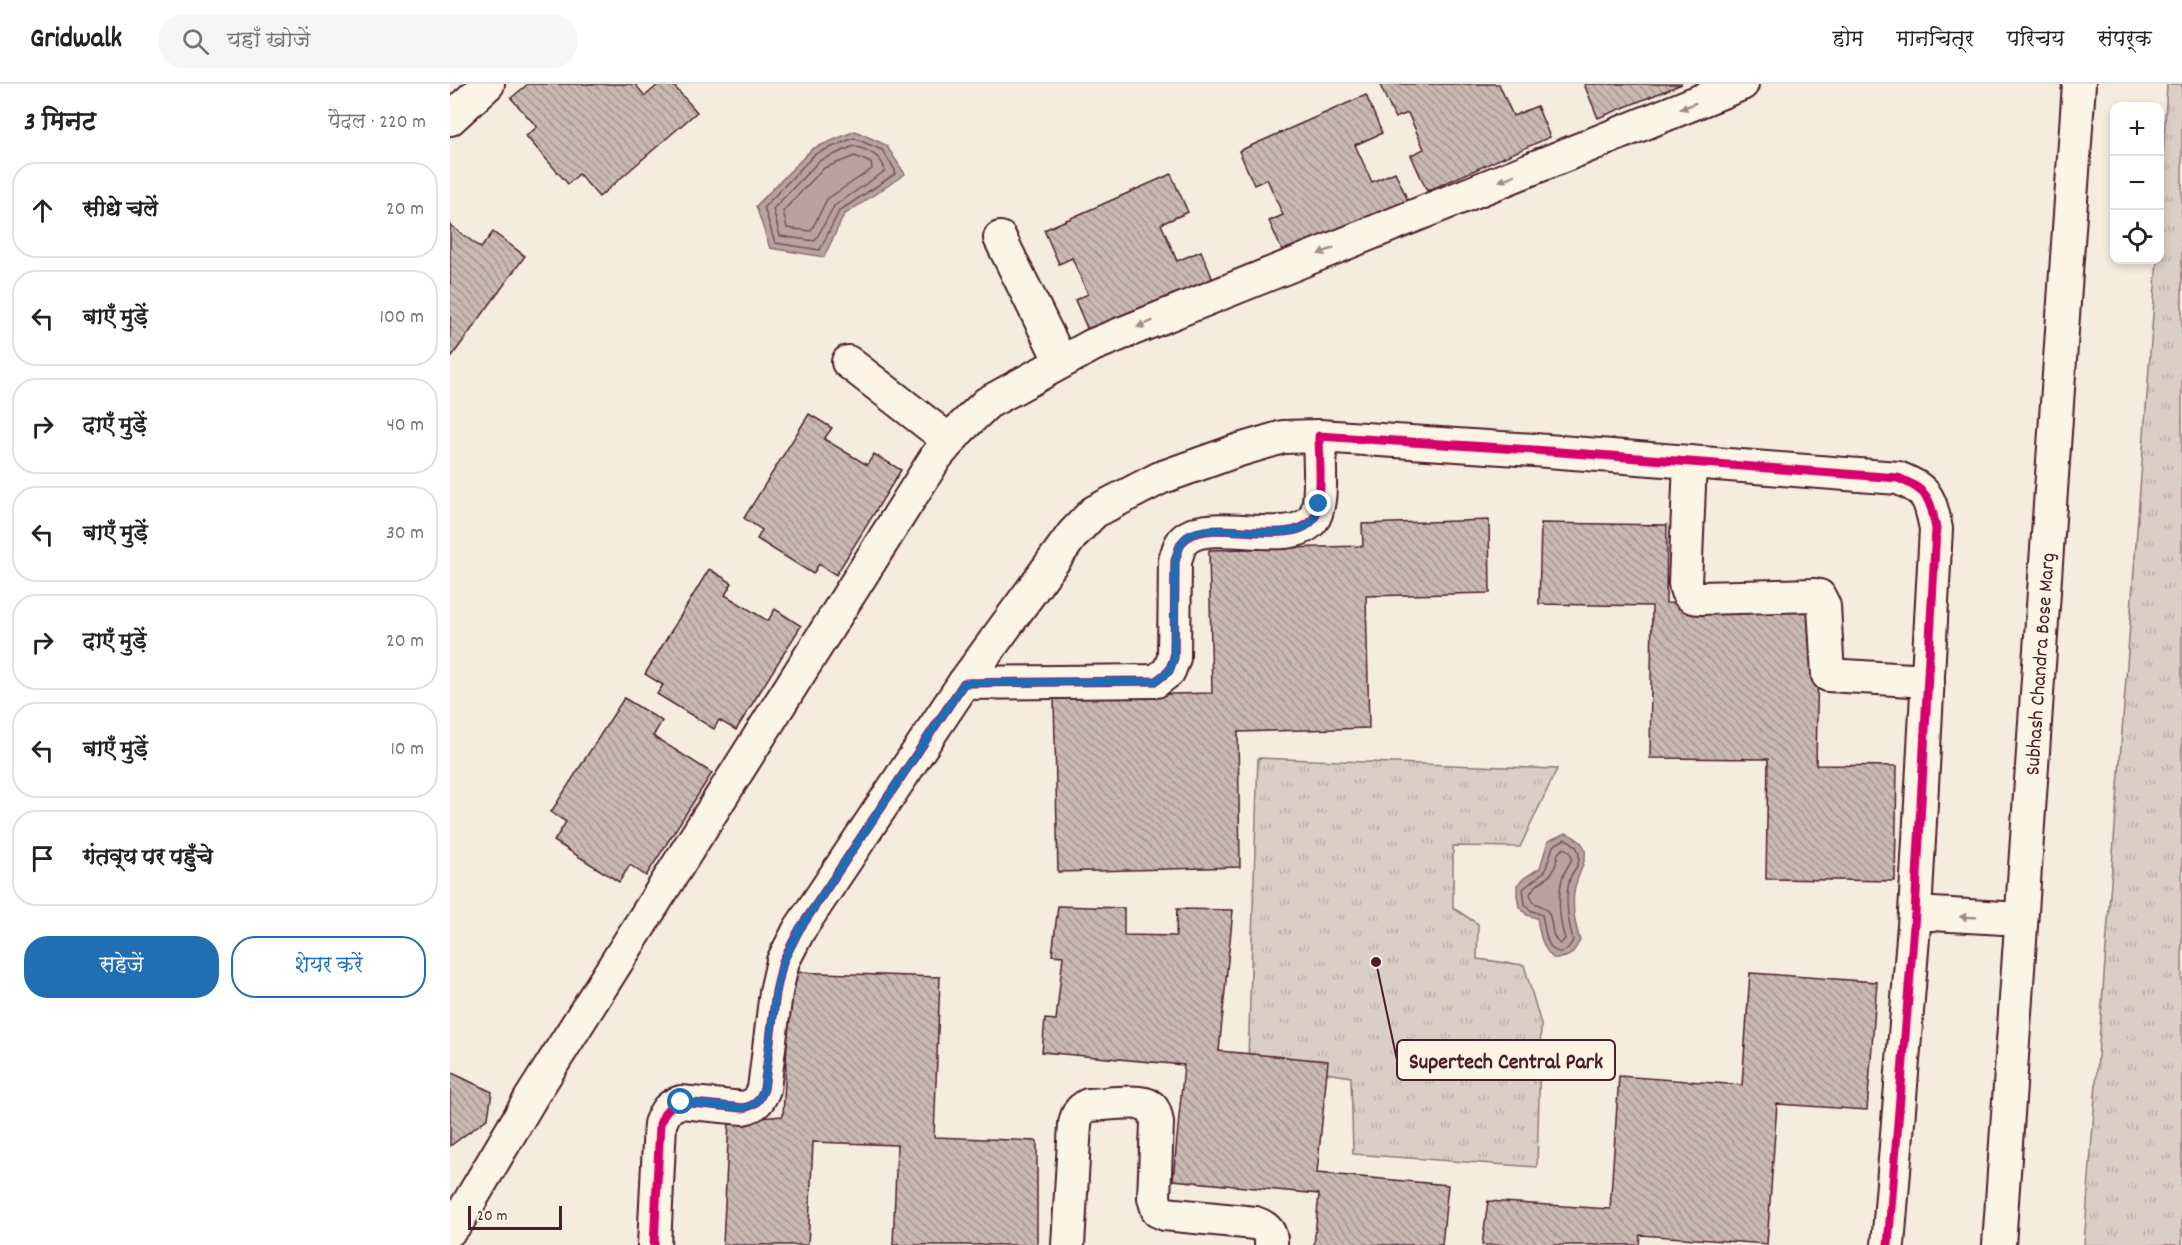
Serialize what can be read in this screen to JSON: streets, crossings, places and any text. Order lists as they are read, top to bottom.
{
  "streets": {
    "street": ["Subhash Chandra Bose Marg"]
  },
  "places": ["Supertech Central Park"],
  "scale_bar": "20 m",
  "page": {
    "header": "Gridwalk",
    "search": "यहाँ खोजें",
    "nav": [
      "होम",
      "मानचित्र",
      "परिचय",
      "संपर्क"
    ],
    "heading": ["3 मिनट", "पैदल · 220 m"],
    "map_buttons": ["+", "−"],
    "list": [
      ["सीधे चलें", "20 m"],
      ["बाएँ मुड़ें", "100 m"],
      ["दाएँ मुड़ें", "40 m"],
      ["बाएँ मुड़ें", "30 m"],
      ["दाएँ मुड़ें", "20 m"],
      ["बाएँ मुड़ें", "10 m"],
      "गंतव्य पर पहुँचे"
    ],
    "buttons": ["सहेजें", "शेयर करें"],
    "scale": "20 m"
  }
}
